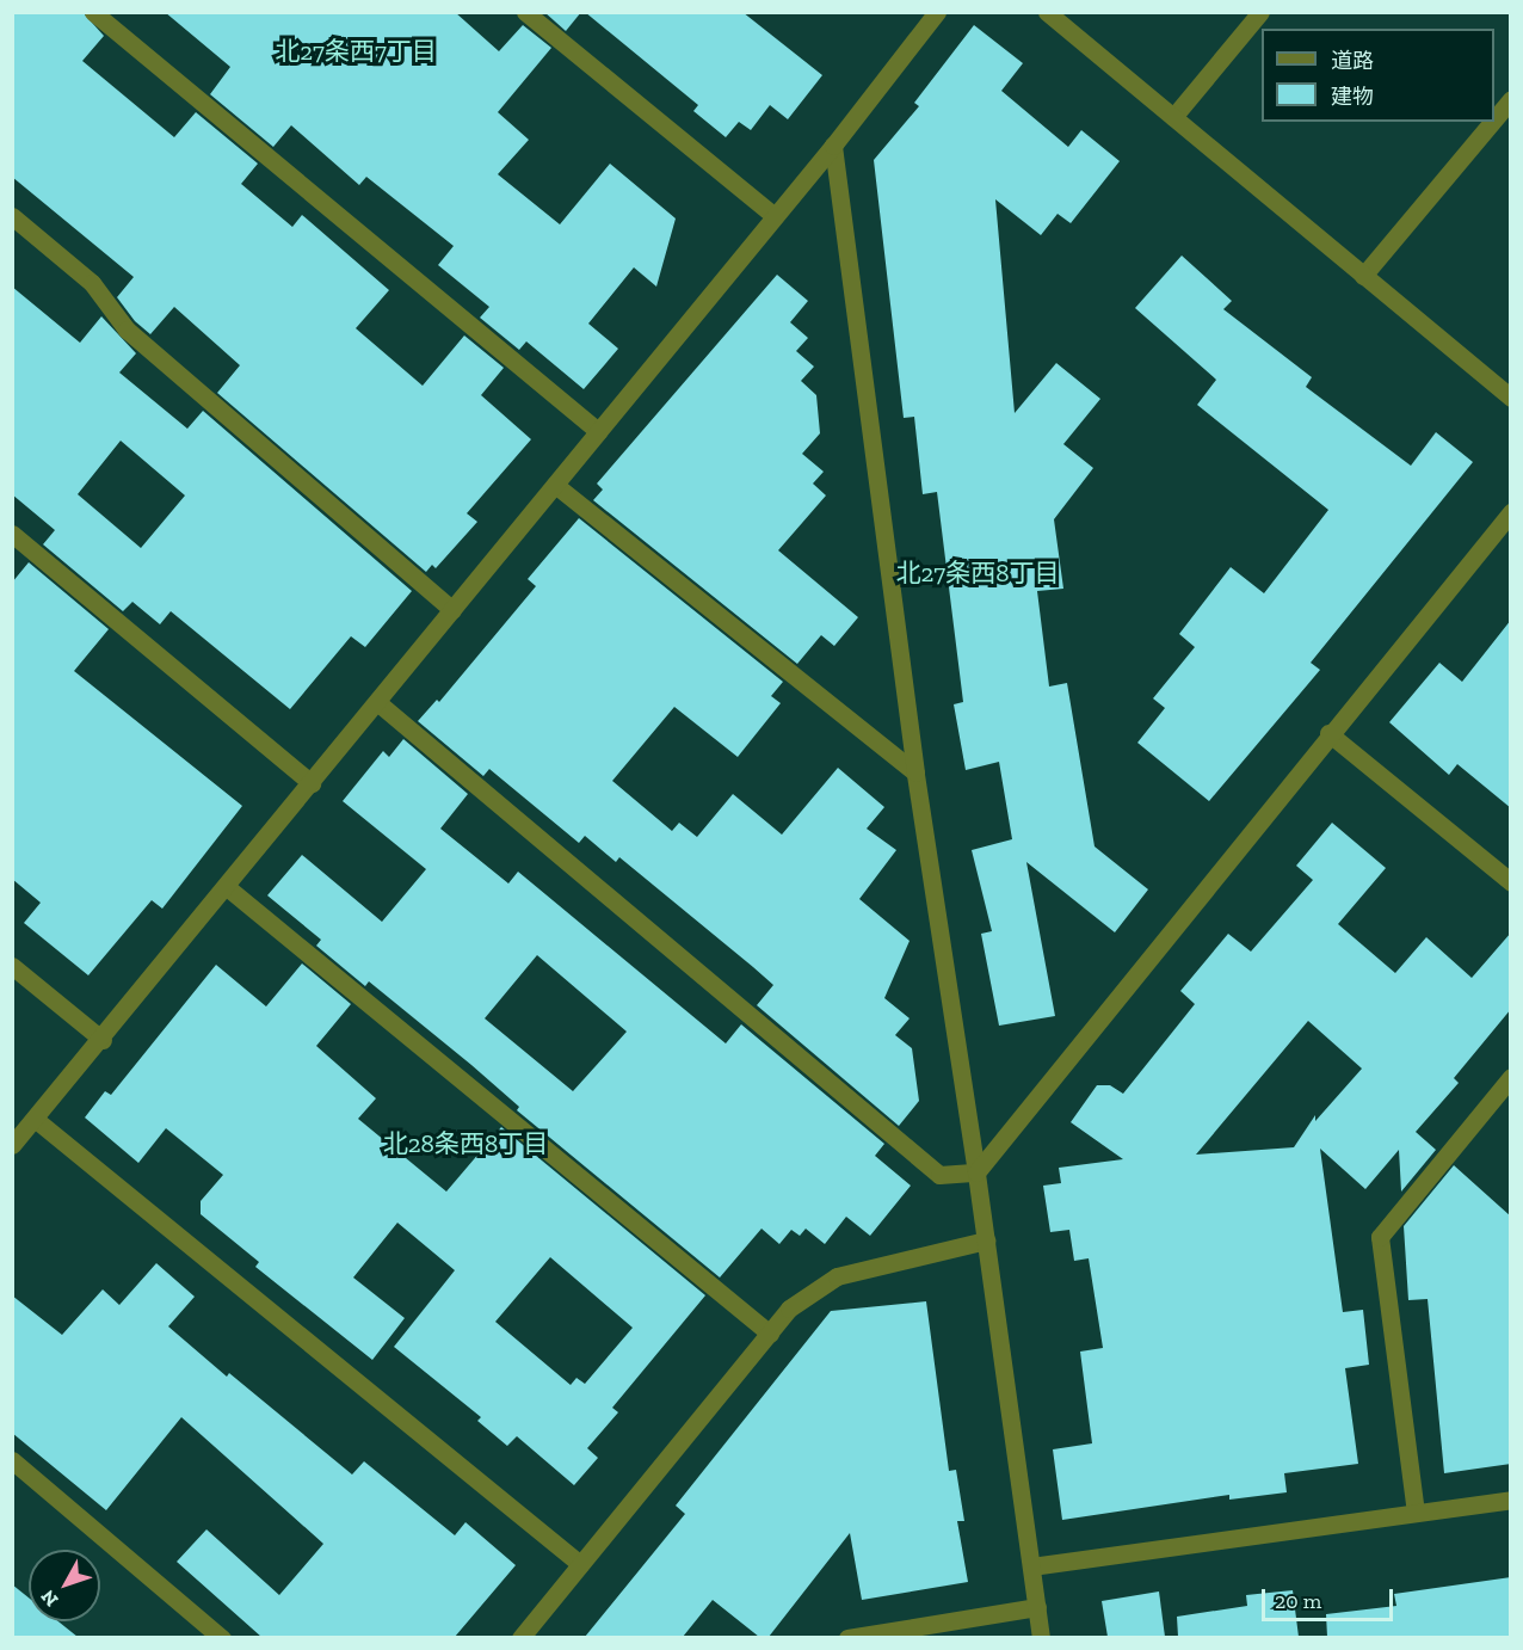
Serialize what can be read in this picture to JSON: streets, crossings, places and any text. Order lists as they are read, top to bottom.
{
  "districts": ["北27条西7丁目", "北27条西8丁目", "北28条西8丁目"],
  "legend": ["道路", "建物"],
  "scale_bar": "20 m",
  "north": "bottom left"
}
